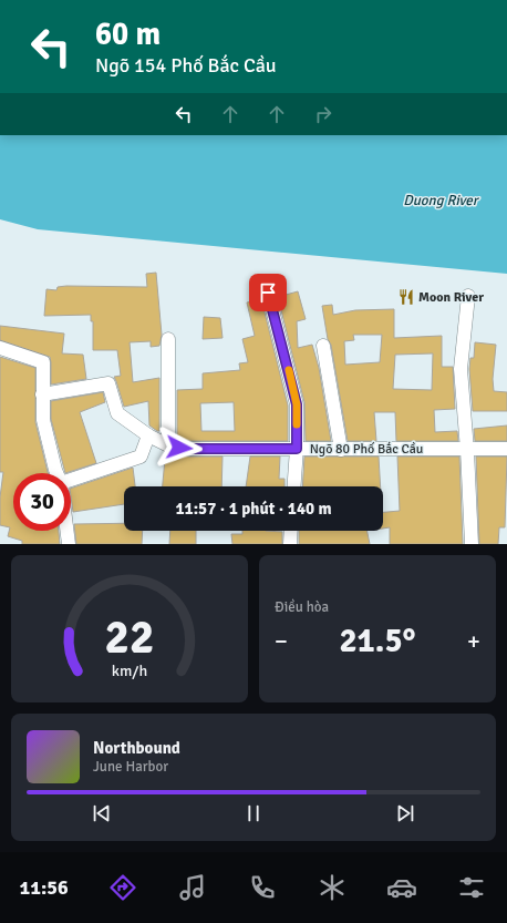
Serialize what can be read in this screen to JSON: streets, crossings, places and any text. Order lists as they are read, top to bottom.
{
  "streets": {
    "street": ["Ngõ 80 Phố Bắc Cầu"]
  },
  "water": ["Duong River"],
  "places": {
    "restaurant": ["Moon River"]
  },
  "page": {
    "turn": ["60 m", "Ngõ 154 Phố Bắc Cầu"],
    "limit": "30",
    "trip": "11:57 · 1 phút · 140 m",
    "tile": "Điều hòa",
    "heat": ["−", "21.5°", "+"],
    "song": ["Northbound", "June Harbor"],
    "tabs": "11:56",
    "gauge": ["22", "km/h"]
  }
}
